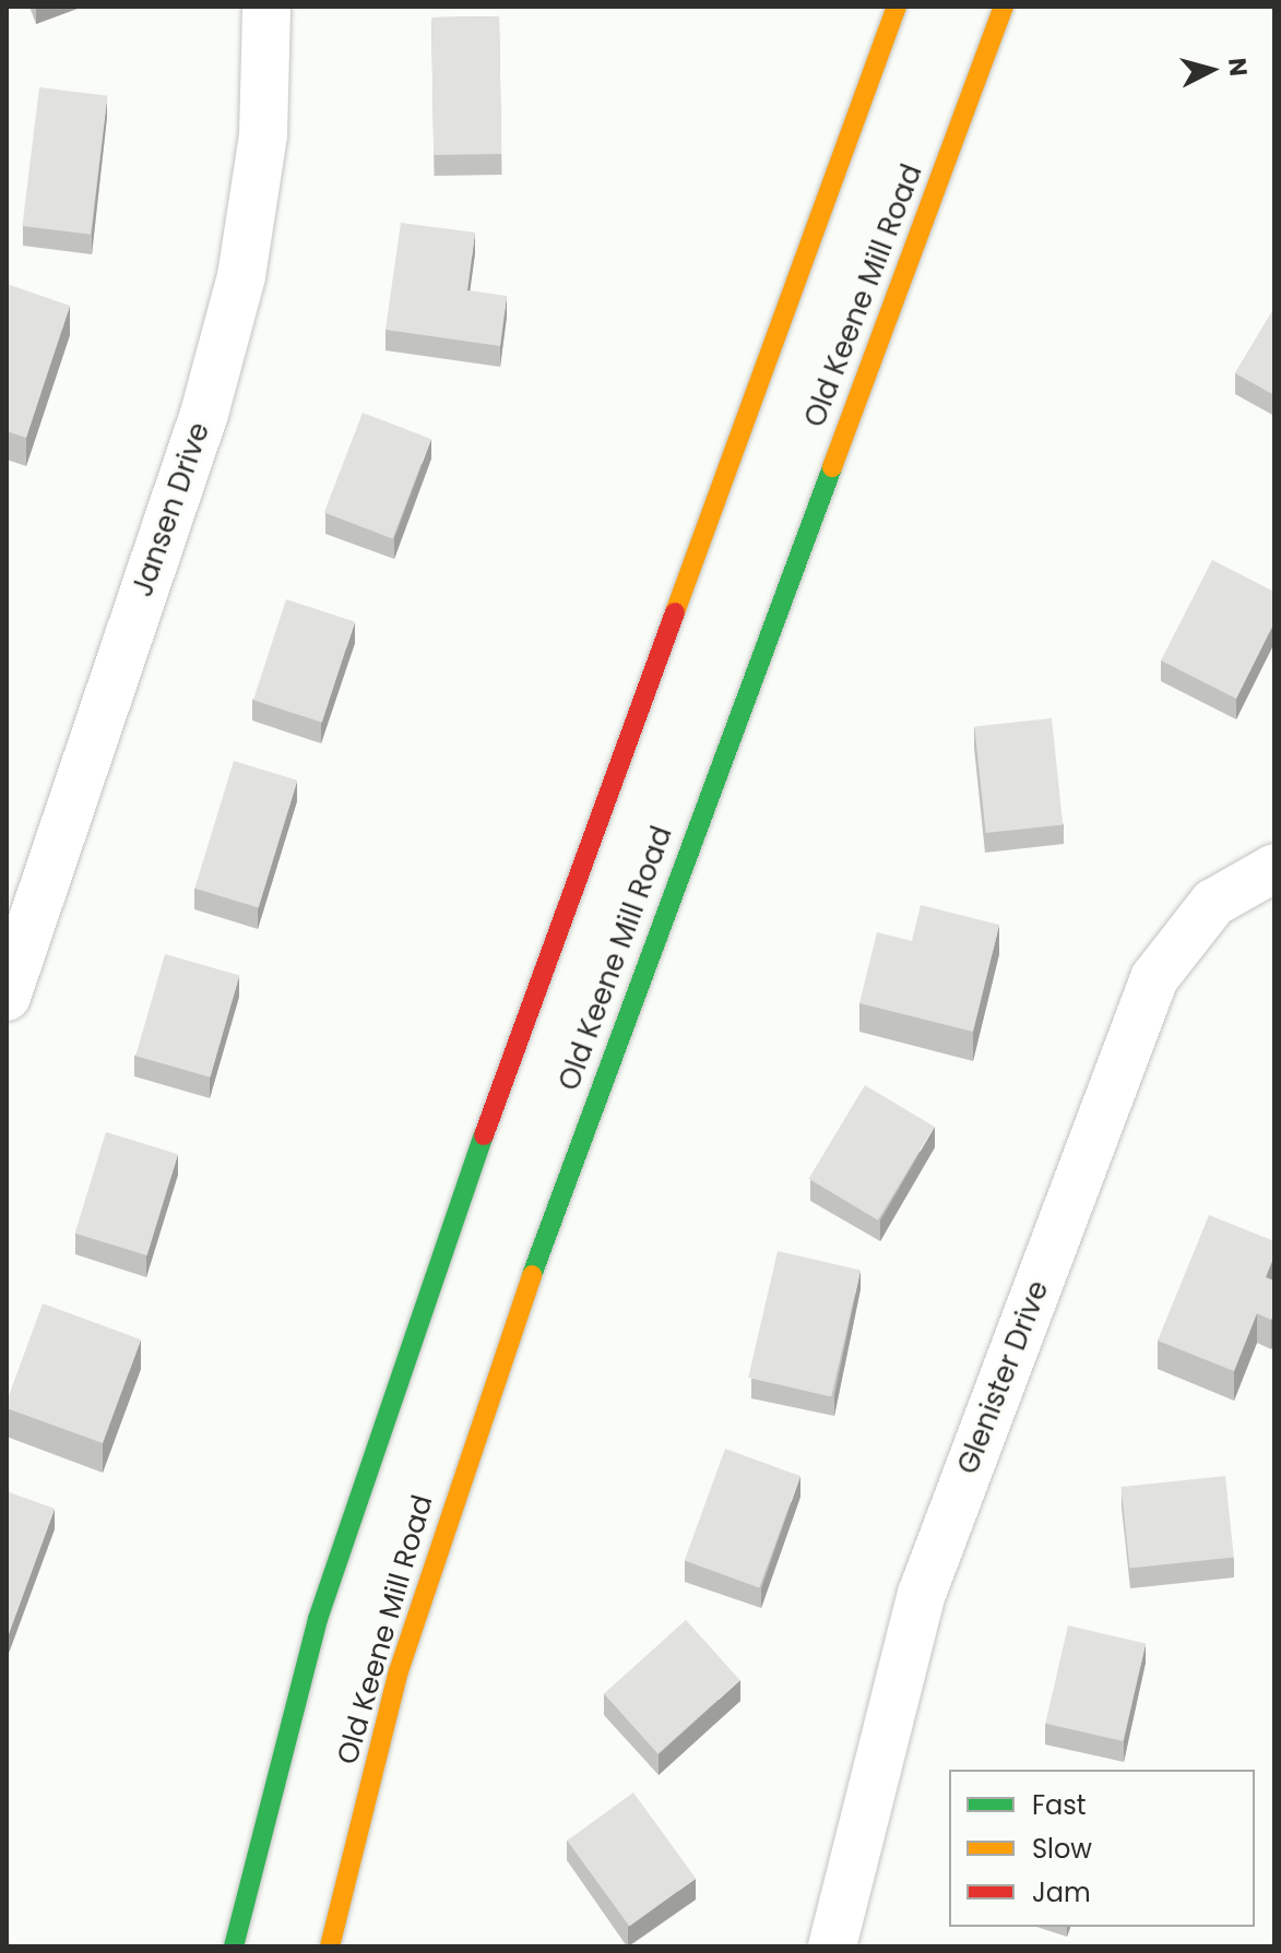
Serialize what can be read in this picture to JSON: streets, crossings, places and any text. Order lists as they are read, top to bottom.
{
  "streets": {
    "main road": ["Old Keene Mill Road"],
    "street": ["Jansen Drive", "Glenister Drive"]
  },
  "legend": ["Fast", "Slow", "Jam"],
  "north": "right"
}
